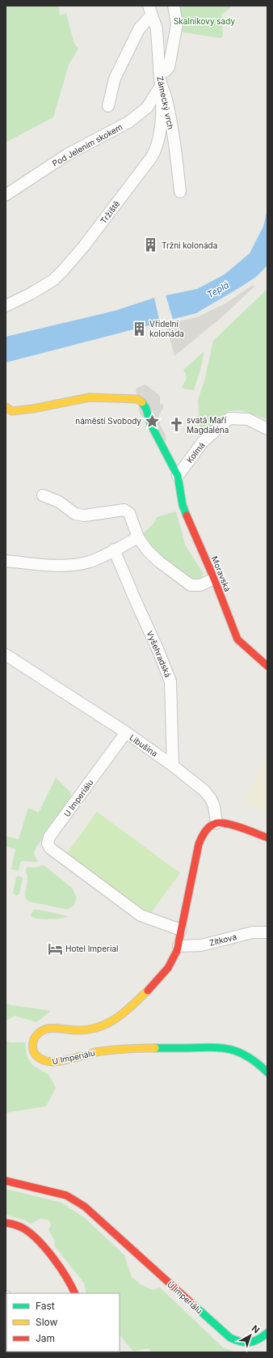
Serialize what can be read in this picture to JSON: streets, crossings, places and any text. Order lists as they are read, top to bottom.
{
  "streets": {
    "street": [
      "Zámecký vrch",
      "Pod Jelením skokem",
      "Tržiště",
      "Kolmá",
      "Moravská",
      "Vyšehradská",
      "Libušina",
      "U Imperiálu",
      "Zítkova"
    ]
  },
  "crossings": [
    ["Zámecký vrch", "Pod Jelením skokem"],
    ["Zámecký vrch", "Tržiště"],
    ["Pod Jelením skokem", "Tržiště"],
    ["Kolmá", "Moravská"],
    ["Vyšehradská", "Libušina"],
    ["Libušina", "U Imperiálu"],
    ["U Imperiálu", "Zítkova"]
  ],
  "water": ["Teplá"],
  "parks": ["Skalníkovy sady"],
  "places": {
    "building": ["Tržní kolonáda", "Vřídelní kolonáda"],
    "place": ["náměstí Svobody"],
    "church": ["svatá Maří Magdaléna"],
    "hotel": ["Hotel Imperial"]
  },
  "legend": ["Fast", "Slow", "Jam"],
  "north": "top right"
}
